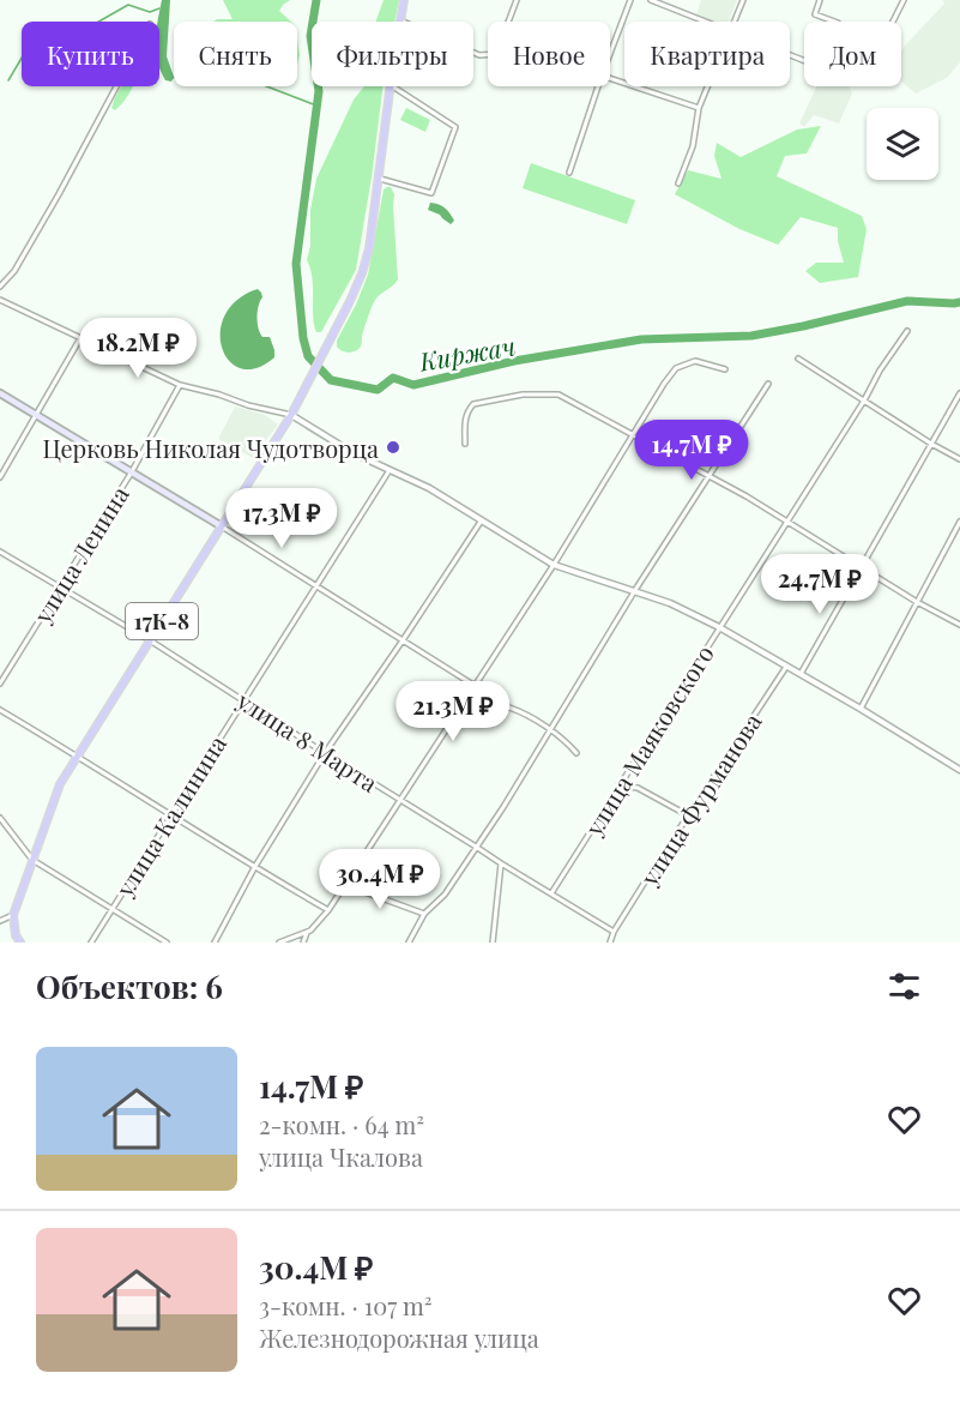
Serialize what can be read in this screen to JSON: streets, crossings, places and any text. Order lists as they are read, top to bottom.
{
  "streets": {
    "main road": ["17К-8"],
    "street": [
      "улица Ленина",
      "улица Маяковского",
      "улица 8 Марта",
      "улица Фурманова",
      "улица Калинина"
    ]
  },
  "crossings": [
    ["улица Ленина", "улица 8 Марта"],
    ["17К-8", "улица 8 Марта"],
    ["улица Маяковского", "улица 8 Марта"],
    ["улица 8 Марта", "улица Фурманова"],
    ["улица 8 Марта", "улица Калинина"]
  ],
  "water": ["Киржач"],
  "places": ["Церковь Николая Чудотворца"],
  "page": {
    "chip": [
      "Купить",
      "Снять",
      "Фильтры",
      "Новое",
      "Квартира",
      "Дом"
    ],
    "price": [
      "18.2M ₽",
      "14.7M ₽",
      "17.3M ₽",
      "24.7M ₽",
      "21.3M ₽",
      "30.4M ₽"
    ],
    "heading": "Объектов: 6",
    "list": [
      {
        "name": "14.7M ₽",
        "note": "2-комн. · 64 m² · улица Чкалова"
      },
      {
        "name": "30.4M ₽",
        "note": "3-комн. · 107 m² · Железнодорожная улица"
      }
    ]
  }
}
